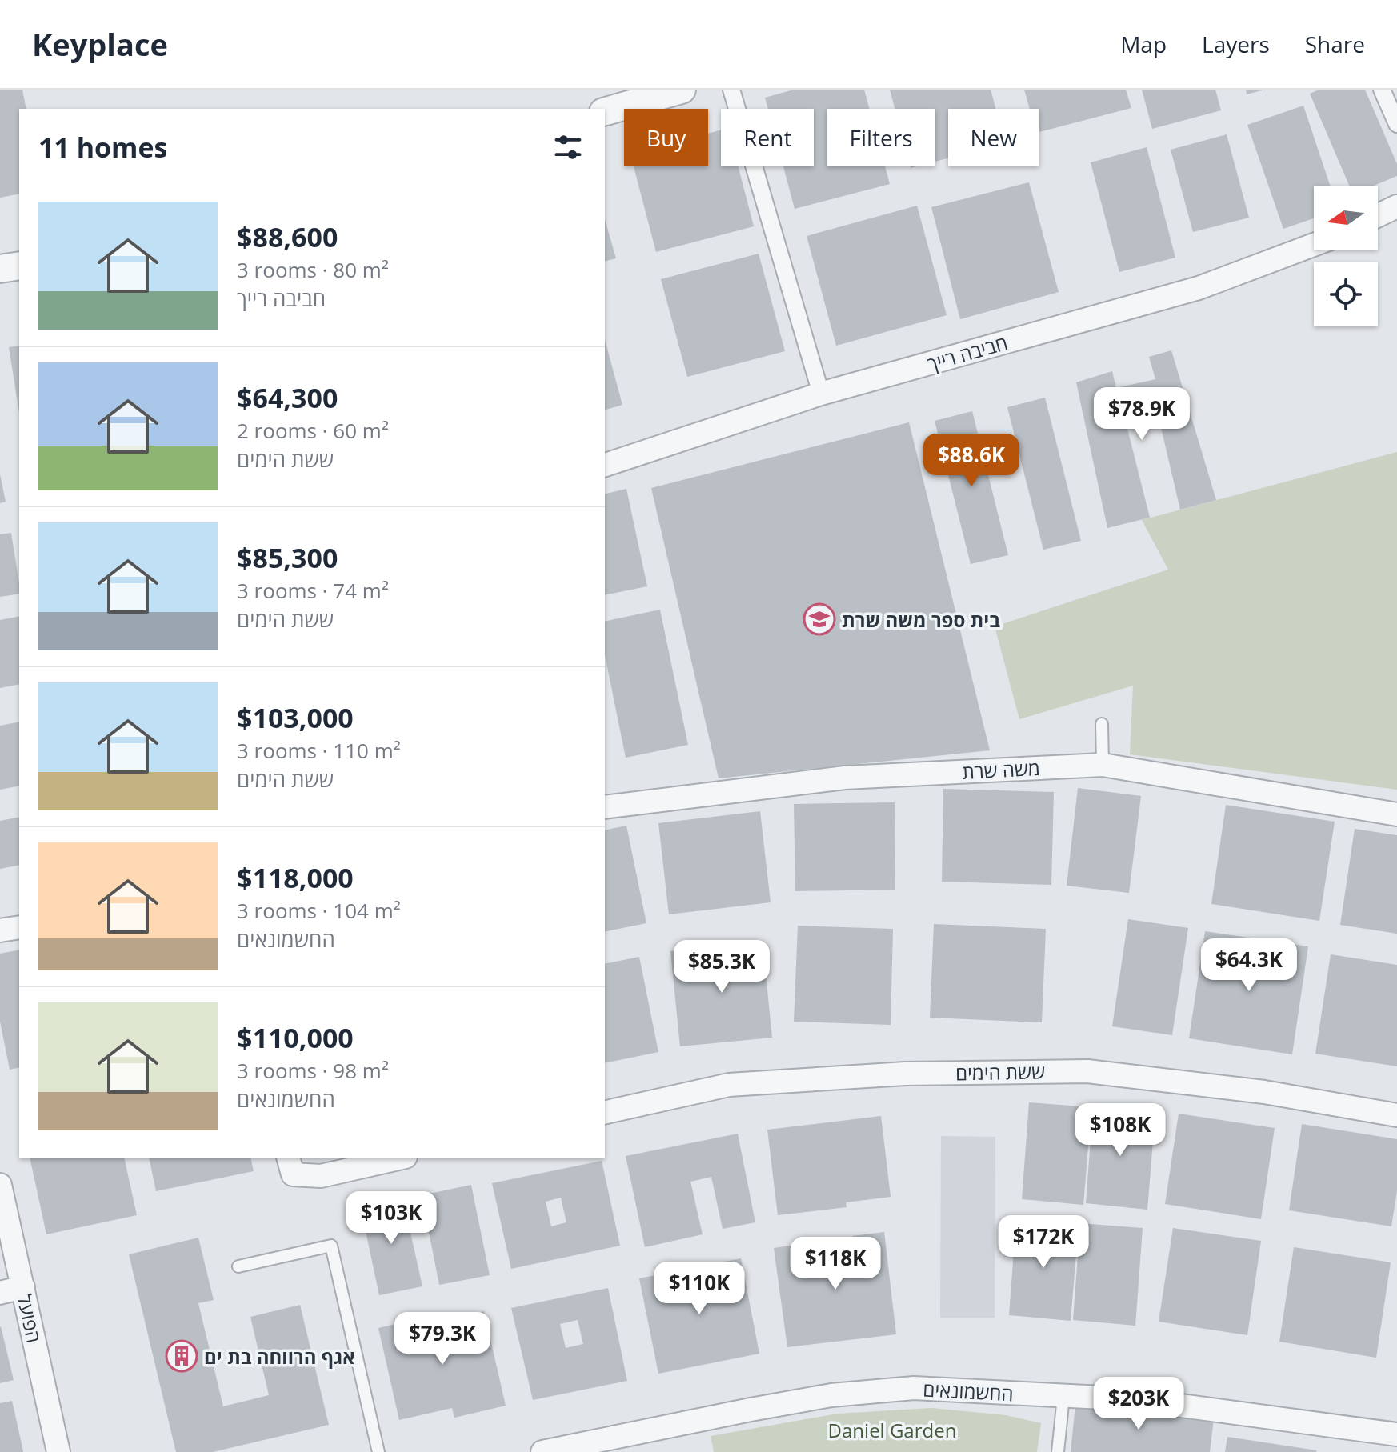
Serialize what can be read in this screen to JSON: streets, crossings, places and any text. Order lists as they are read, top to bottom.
{
  "streets": {
    "street": [
      "חביבה רייך",
      "משה שרת",
      "ששת הימים",
      "הפועל",
      "החשמונאים"
    ]
  },
  "parks": ["Daniel Garden"],
  "places": {
    "school or university": ["בית ספר משה שרת"],
    "building": ["אגף הרווחה בת ים"]
  },
  "north": "left",
  "page": {
    "header": "Keyplace",
    "nav": ["Map", "Layers", "Share"],
    "chip": [
      "Buy",
      "Rent",
      "Filters",
      "New"
    ],
    "heading": "11 homes",
    "list": [
      {
        "name": "$88,600",
        "note": "3 rooms · 80 m² · חביבה רייך"
      },
      {
        "name": "$64,300",
        "note": "2 rooms · 60 m² · ששת הימים"
      },
      {
        "name": "$85,300",
        "note": "3 rooms · 74 m² · ששת הימים"
      },
      {
        "name": "$103,000",
        "note": "3 rooms · 110 m² · ששת הימים"
      },
      {
        "name": "$118,000",
        "note": "3 rooms · 104 m² · החשמונאים"
      },
      {
        "name": "$110,000",
        "note": "3 rooms · 98 m² · החשמונאים"
      }
    ],
    "price": [
      "$78.9K",
      "$88.6K",
      "$64.3K",
      "$85.3K",
      "$108K",
      "$103K",
      "$172K",
      "$118K",
      "$110K",
      "$79.3K",
      "$203K"
    ]
  }
}
